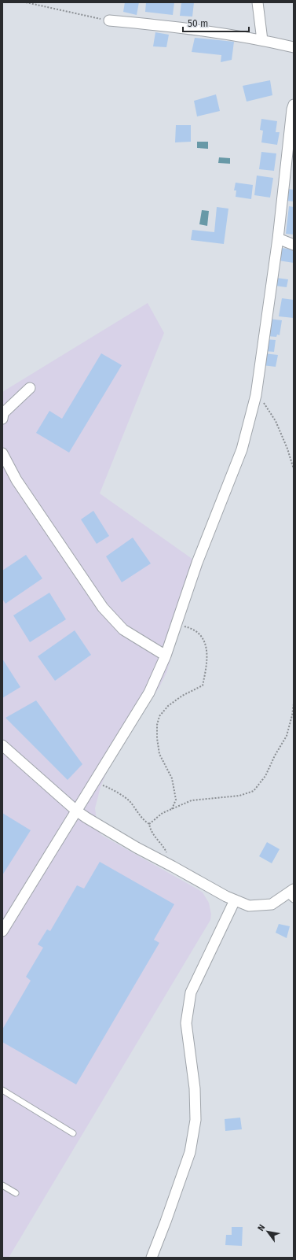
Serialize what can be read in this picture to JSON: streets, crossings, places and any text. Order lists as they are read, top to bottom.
{
  "scale_bar": "50 m",
  "north": "top left"
}
